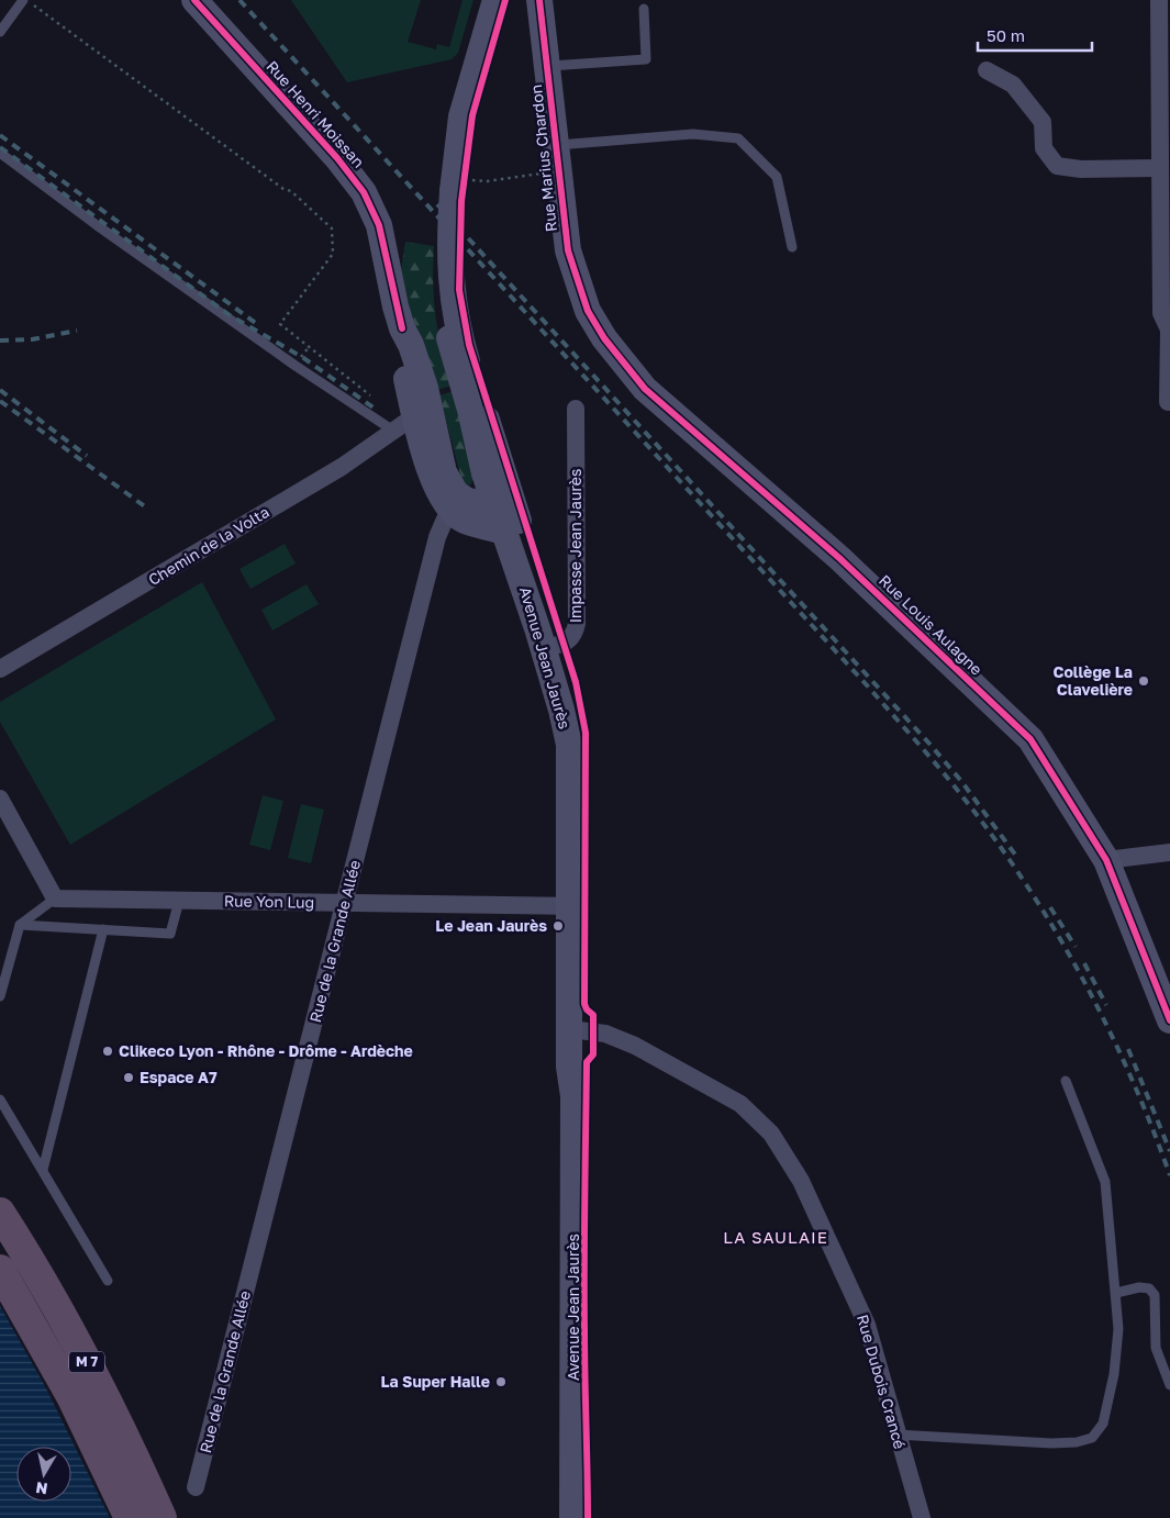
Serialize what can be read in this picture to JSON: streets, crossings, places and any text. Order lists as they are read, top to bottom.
{
  "streets": {
    "highway": ["M 7"],
    "street": [
      "Rue Henri Moissan",
      "Rue Marius Chardon",
      "Chemin de la Volta",
      "Impasse Jean Jaurès",
      "Rue Louis Aulagne",
      "Avenue Jean Jaurès",
      "Rue Yon Lug",
      "Rue de la Grande Allée",
      "Rue Dubois Crancé"
    ]
  },
  "crossings": [
    ["Rue Henri Moissan", "Chemin de la Volta"],
    ["Rue Henri Moissan", "Rue de la Grande Allée"],
    ["Rue Marius Chardon", "Rue Louis Aulagne"],
    ["Impasse Jean Jaurès", "Avenue Jean Jaurès"],
    ["Avenue Jean Jaurès", "Rue Yon Lug"],
    ["Avenue Jean Jaurès", "Rue Dubois Crancé"],
    ["Rue Yon Lug", "Rue de la Grande Allée"]
  ],
  "districts": ["LA SAULAIE"],
  "places": [
    "Collège La Clavelière",
    "Le Jean Jaurès",
    "Clikeco Lyon - Rhône - Drôme - Ardèche",
    "Espace A7",
    "La Super Halle"
  ],
  "scale_bar": "50 m",
  "north": "bottom"
}
